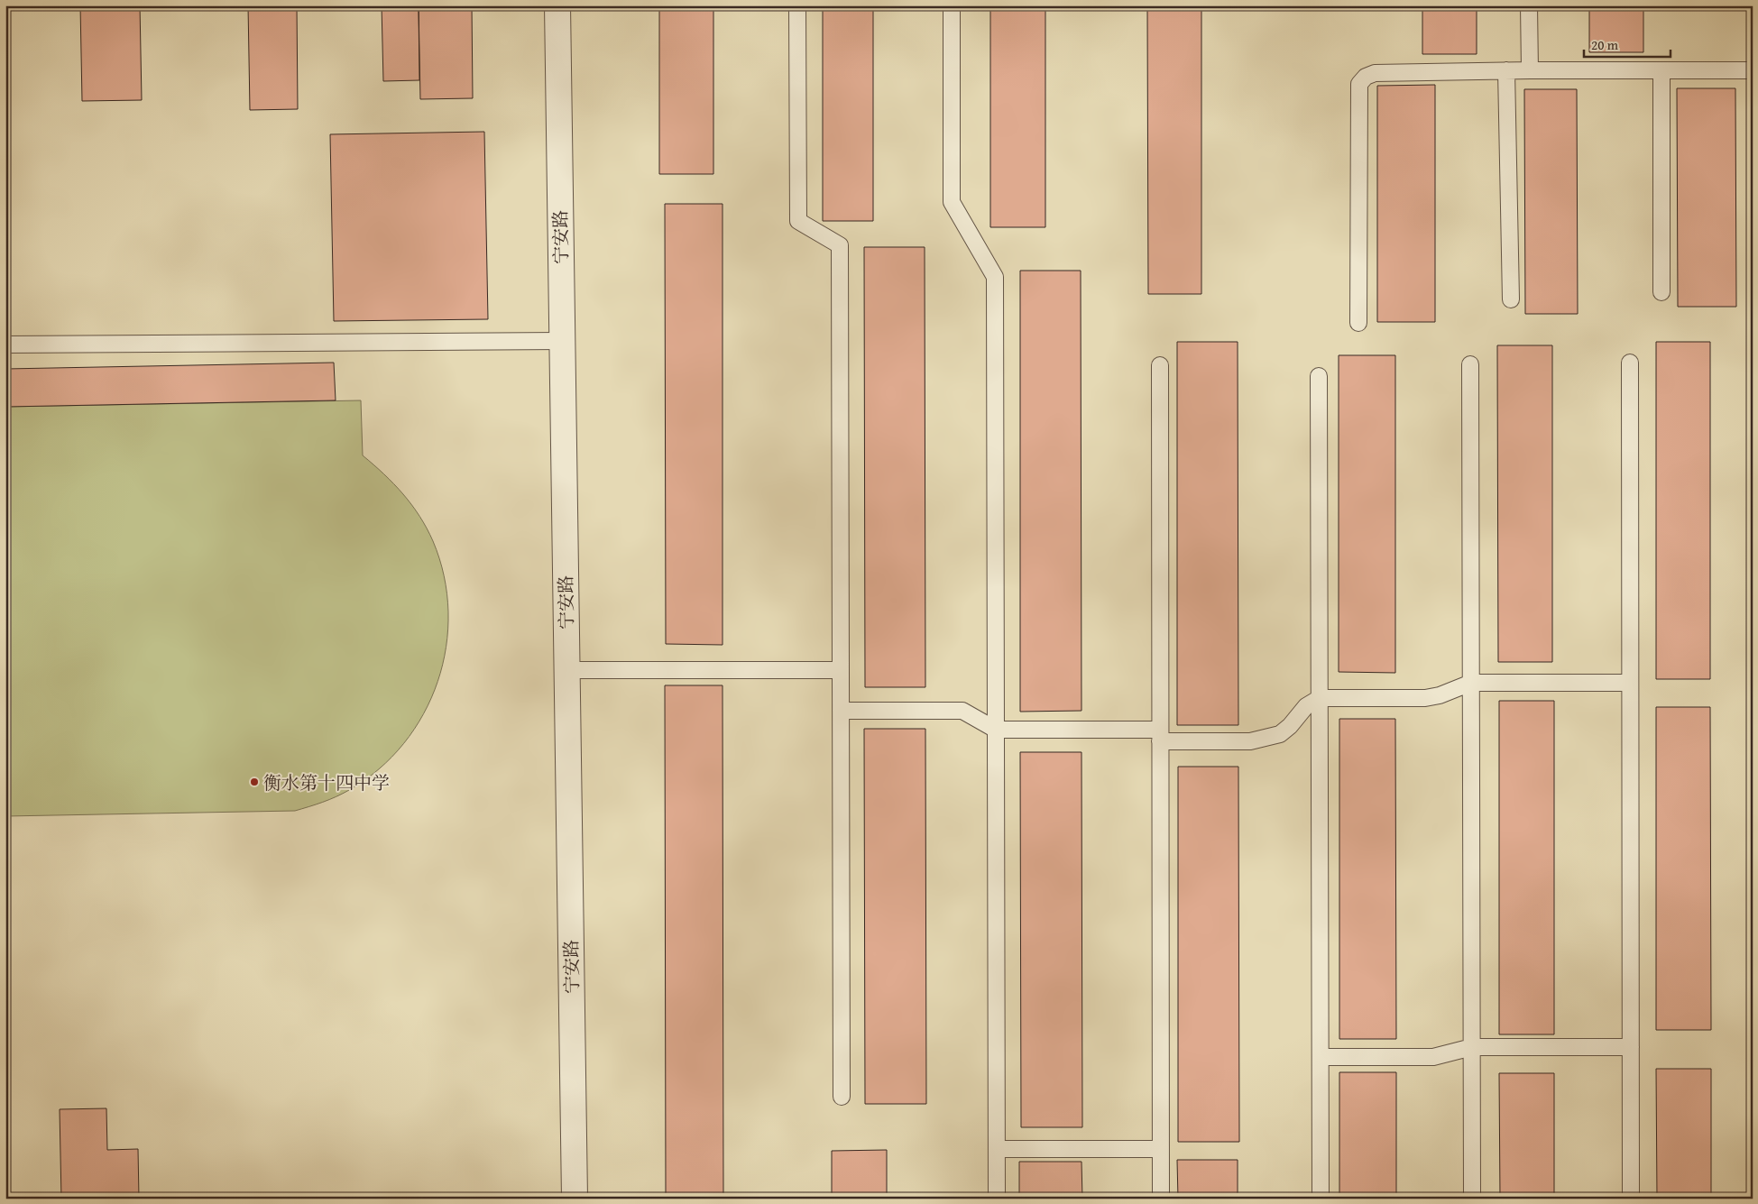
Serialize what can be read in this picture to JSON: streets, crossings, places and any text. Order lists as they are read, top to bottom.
{
  "streets": {
    "street": ["宁安路"]
  },
  "places": ["衡水第十四中学"],
  "scale_bar": "20 m"
}
